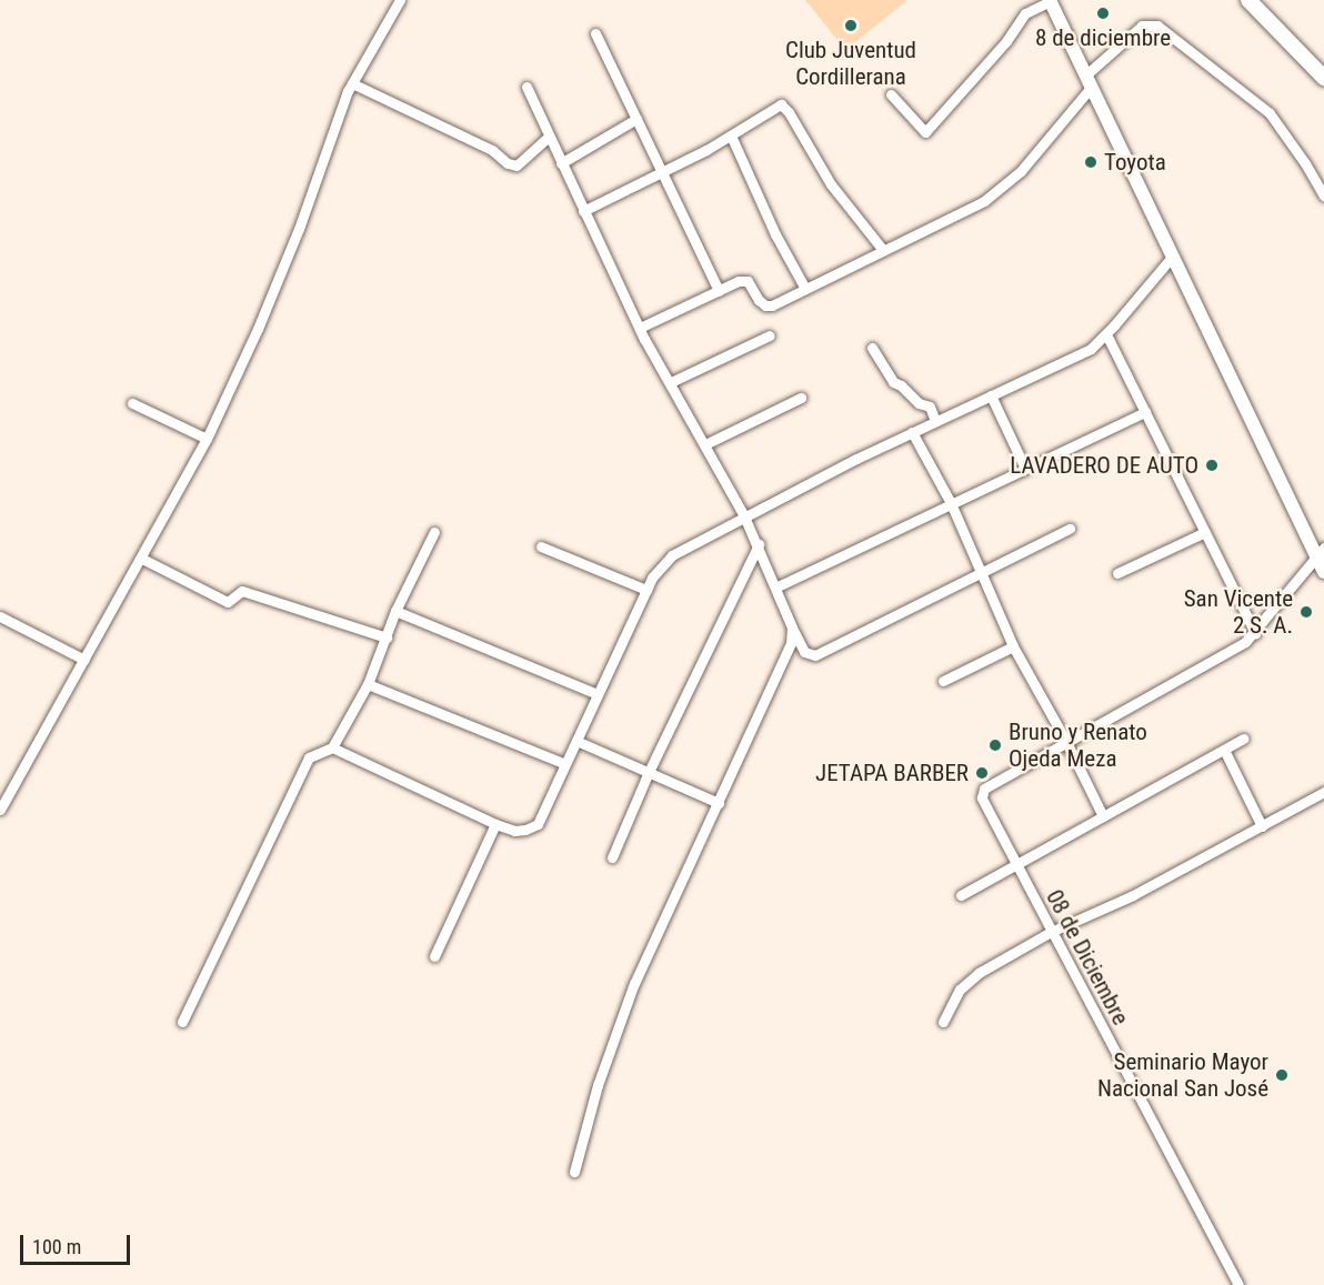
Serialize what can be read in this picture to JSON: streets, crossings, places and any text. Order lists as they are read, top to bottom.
{
  "streets": {
    "street": ["08 de Diciembre"]
  },
  "places": [
    "8 de diciembre",
    "Club Juventud Cordillerana",
    "Toyota",
    "LAVADERO DE AUTO",
    "San Vicente 2 S. A.",
    "Bruno y Renato Ojeda Meza",
    "JETAPA BARBER",
    "Seminario Mayor Nacional San José"
  ],
  "scale_bar": "100 m"
}
